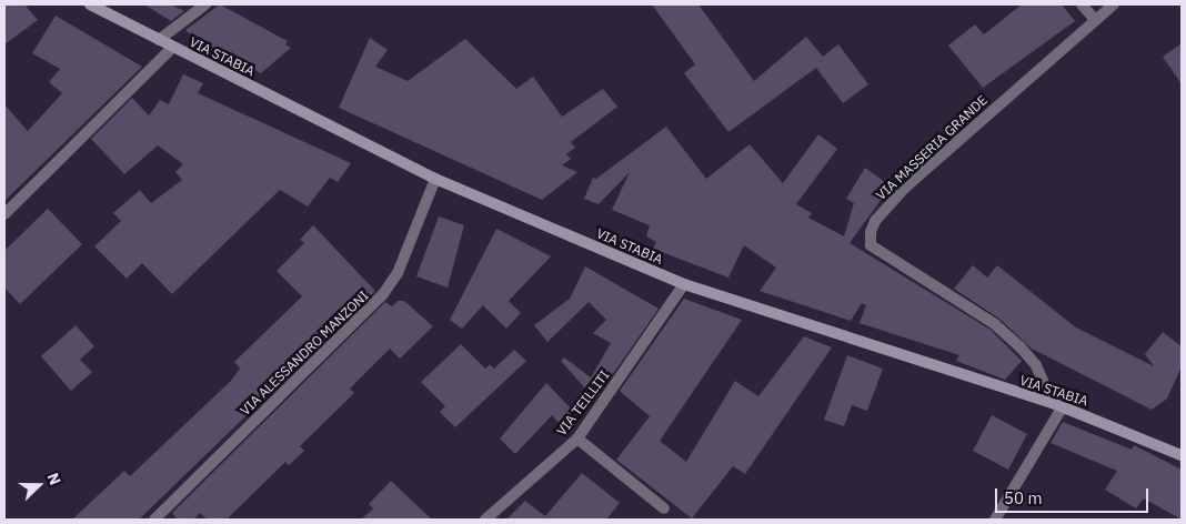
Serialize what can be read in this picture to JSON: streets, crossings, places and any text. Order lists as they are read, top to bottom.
{
  "streets": {
    "main road": ["VIA STABIA"],
    "street": ["VIA MASSERIA GRANDE", "VIA ALESSANDRO MANZONI", "VIA TEILLITI"]
  },
  "crossings": [
    ["VIA STABIA", "VIA MASSERIA GRANDE"],
    ["VIA STABIA", "VIA ALESSANDRO MANZONI"],
    ["VIA STABIA", "VIA TEILLITI"]
  ],
  "scale_bar": "50 m",
  "north": "right"
}
